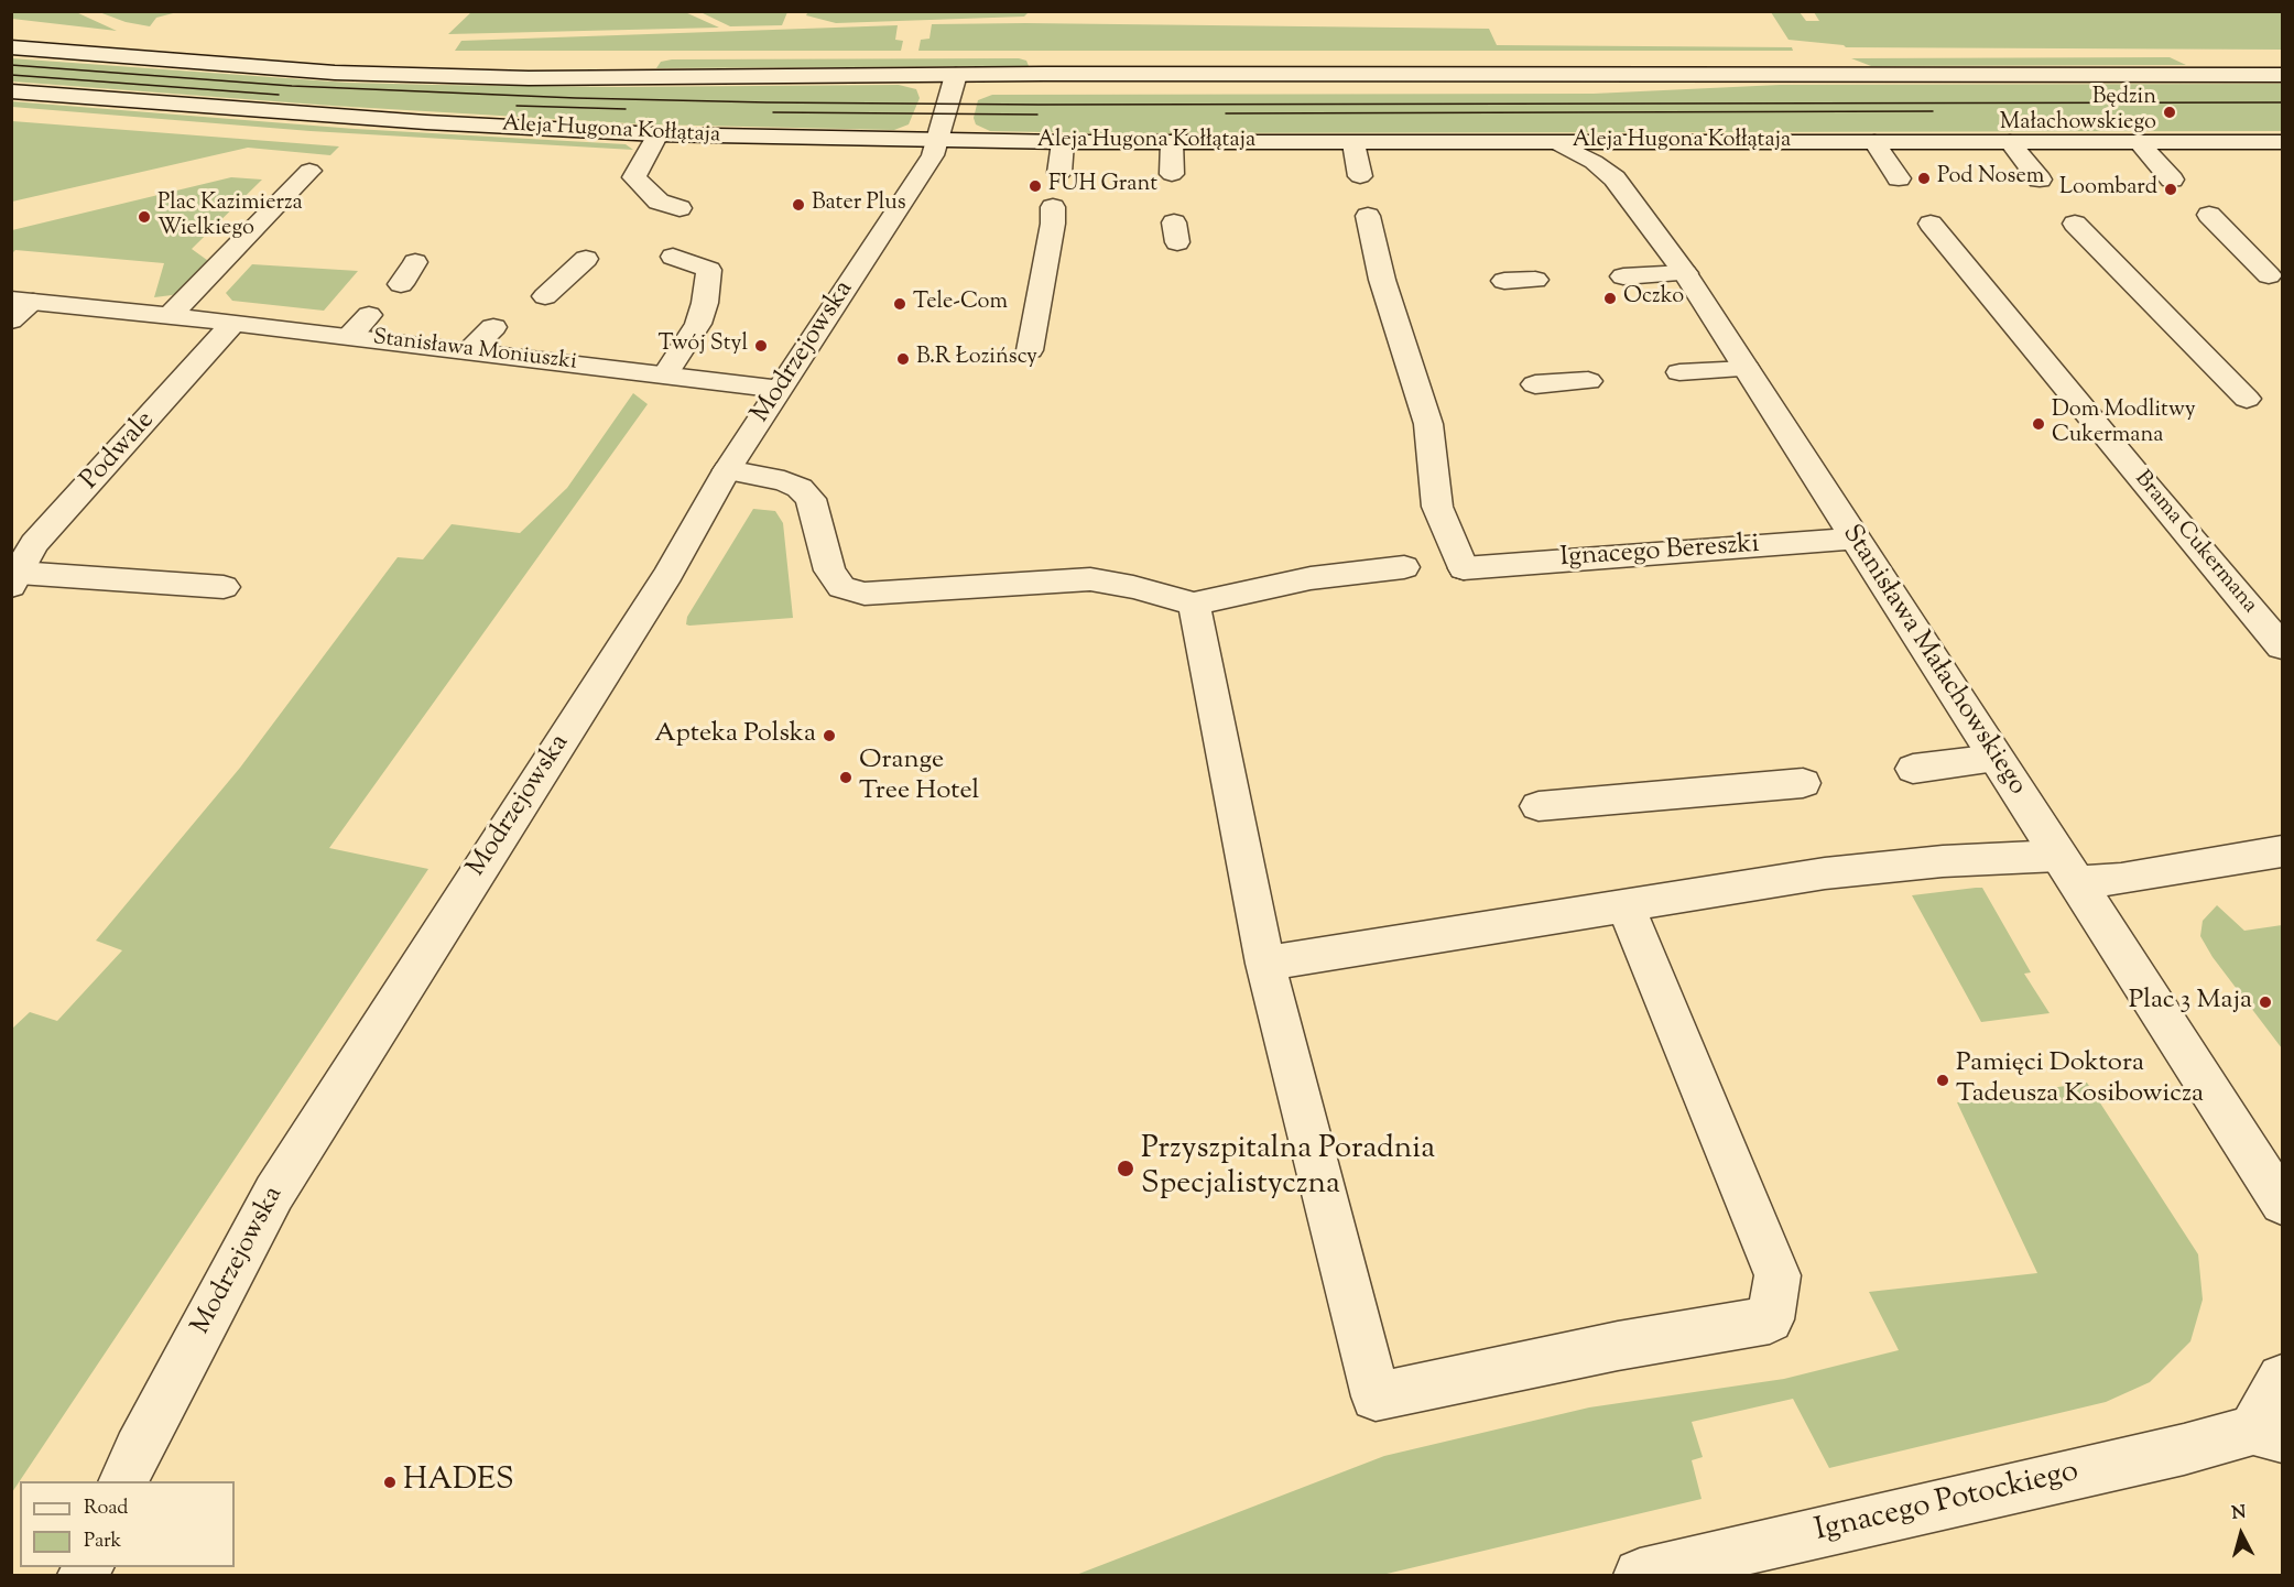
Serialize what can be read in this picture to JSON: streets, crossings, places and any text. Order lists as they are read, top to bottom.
{
  "streets": {
    "main road": [
      "Aleja Hugona Kołłątaja",
      "Stanisława Moniuszki",
      "Modrzejowska",
      "Podwale",
      "Brama Cukermana",
      "Ignacego Bereszki",
      "Stanisława Małachowskiego",
      "Ignacego Potockiego"
    ]
  },
  "crossings": [
    ["Aleja Hugona Kołłątaja", "Modrzejowska"],
    ["Aleja Hugona Kołłątaja", "Stanisława Małachowskiego"],
    ["Stanisława Moniuszki", "Modrzejowska"],
    ["Stanisława Moniuszki", "Podwale"],
    ["Ignacego Bereszki", "Stanisława Małachowskiego"]
  ],
  "places": [
    "Będzin Małachowskiego",
    "Pod Nosem",
    "FUH Grant",
    "Loombard",
    "Bater Plus",
    "Plac Kazimierza Wielkiego",
    "Oczko",
    "Tele-Com",
    "Twój Styl",
    "B.R Łozińscy",
    "Dom Modlitwy Cukermana",
    "Apteka Polska",
    "Orange Tree Hotel",
    "Plac 3 Maja",
    "Pamięci Doktora Tadeusza Kosibowicza",
    "Przyszpitalna Poradnia Specjalistyczna",
    "HADES"
  ],
  "legend": ["Road", "Park"],
  "north": "top"
}
